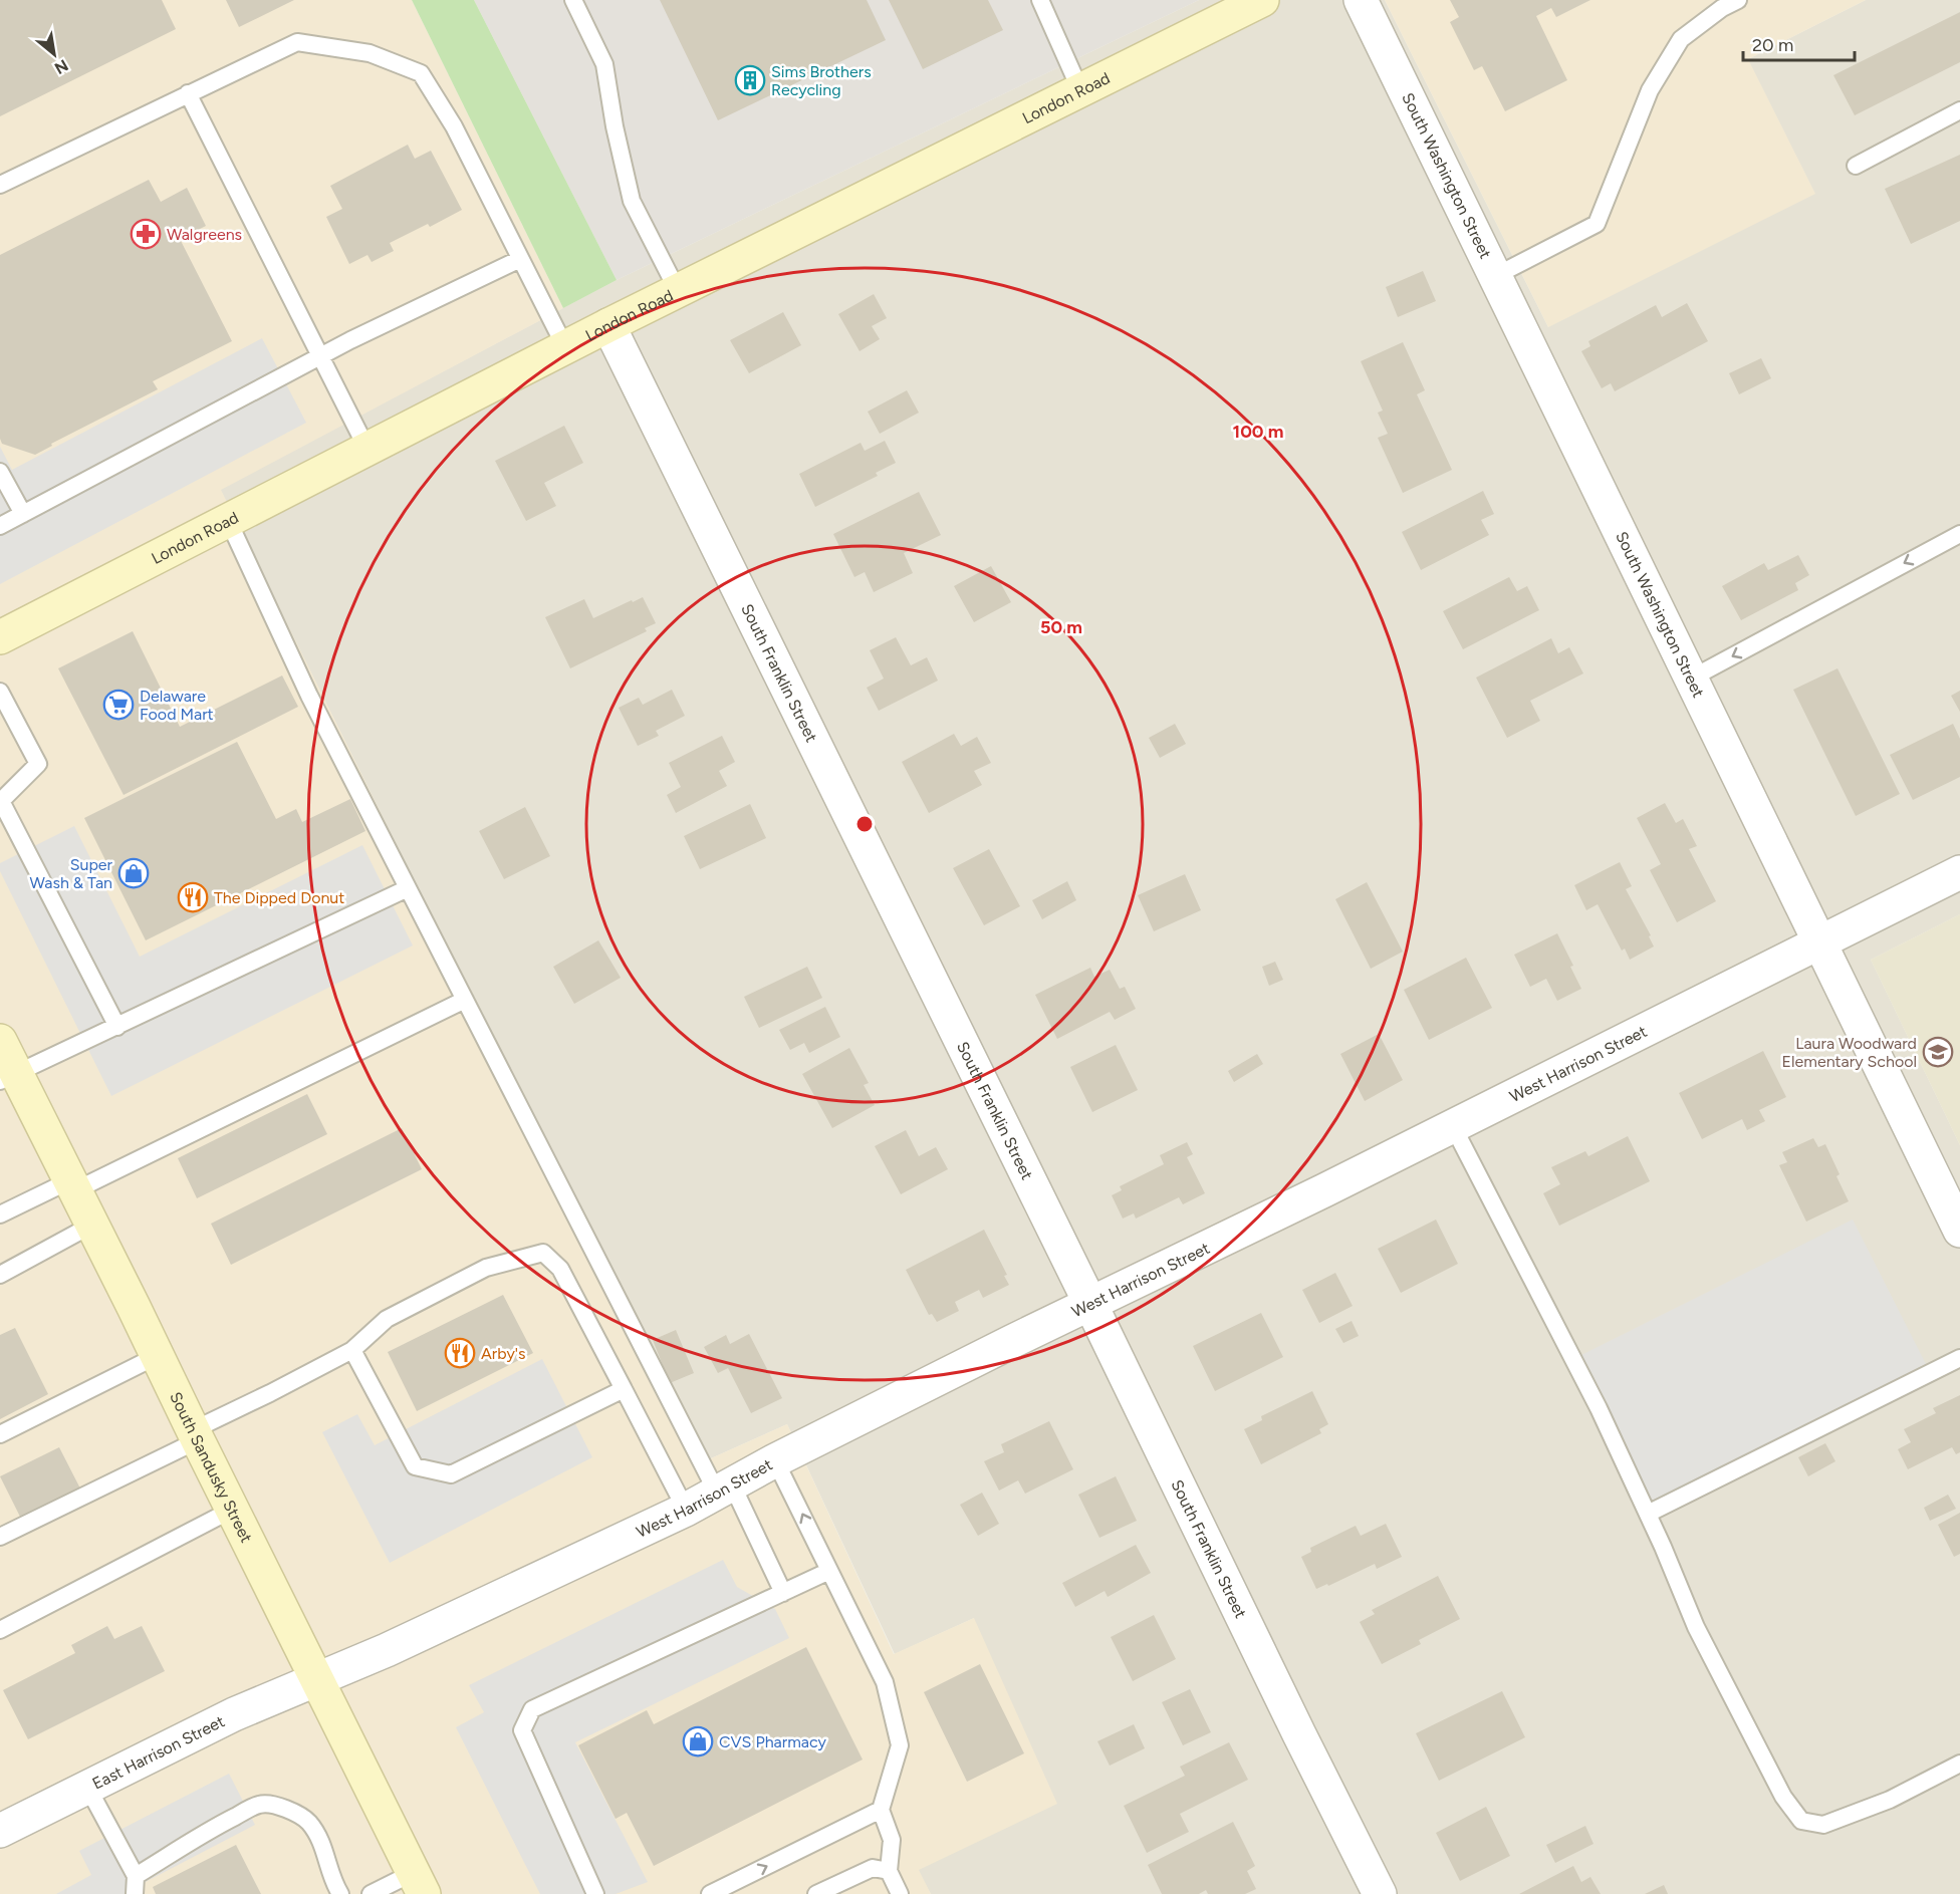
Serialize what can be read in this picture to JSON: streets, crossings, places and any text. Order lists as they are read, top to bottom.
{
  "streets": {
    "street": [
      "London Road",
      "South Washington Street",
      "South Franklin Street",
      "West Harrison Street",
      "South Sandusky Street",
      "East Harrison Street"
    ]
  },
  "crossings": [
    ["London Road", "South Franklin Street"],
    ["South Washington Street", "West Harrison Street"],
    ["South Franklin Street", "West Harrison Street"],
    ["West Harrison Street", "South Sandusky Street"],
    ["West Harrison Street", "East Harrison Street"],
    ["South Sandusky Street", "East Harrison Street"]
  ],
  "places": {
    "building": ["Sims Brothers Recycling"],
    "pharmacy": ["Walgreens"],
    "supermarket": ["Delaware Food Mart"],
    "shop": ["Super Wash & Tan", "CVS Pharmacy"],
    "restaurant": ["The Dipped Donut", "Arby's"],
    "school or university": ["Laura Woodward Elementary School"]
  },
  "scale_bar": "20 m",
  "north": "bottom right",
  "rings": ["100 m", "50 m"]
}
